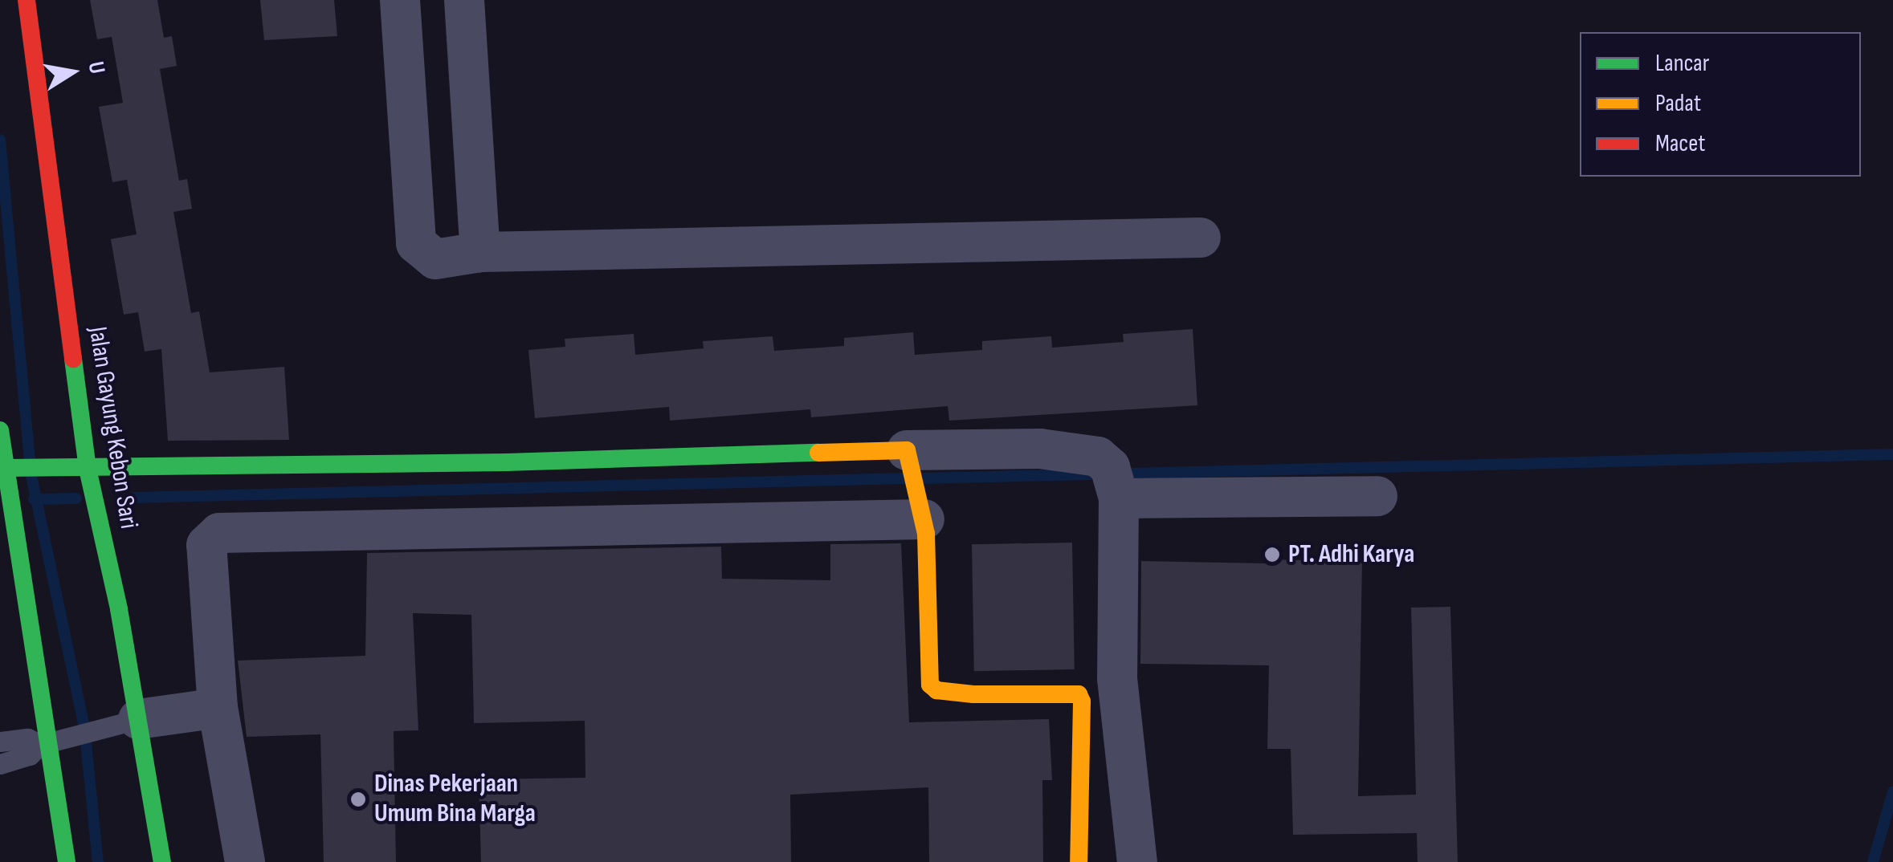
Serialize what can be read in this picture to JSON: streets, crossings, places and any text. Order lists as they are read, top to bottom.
{
  "streets": {
    "street": ["Jalan Gayung Kebon Sari"]
  },
  "places": ["PT. Adhi Karya", "Dinas Pekerjaan Umum Bina Marga"],
  "legend": ["Lancar", "Padat", "Macet"],
  "north": "right"
}
